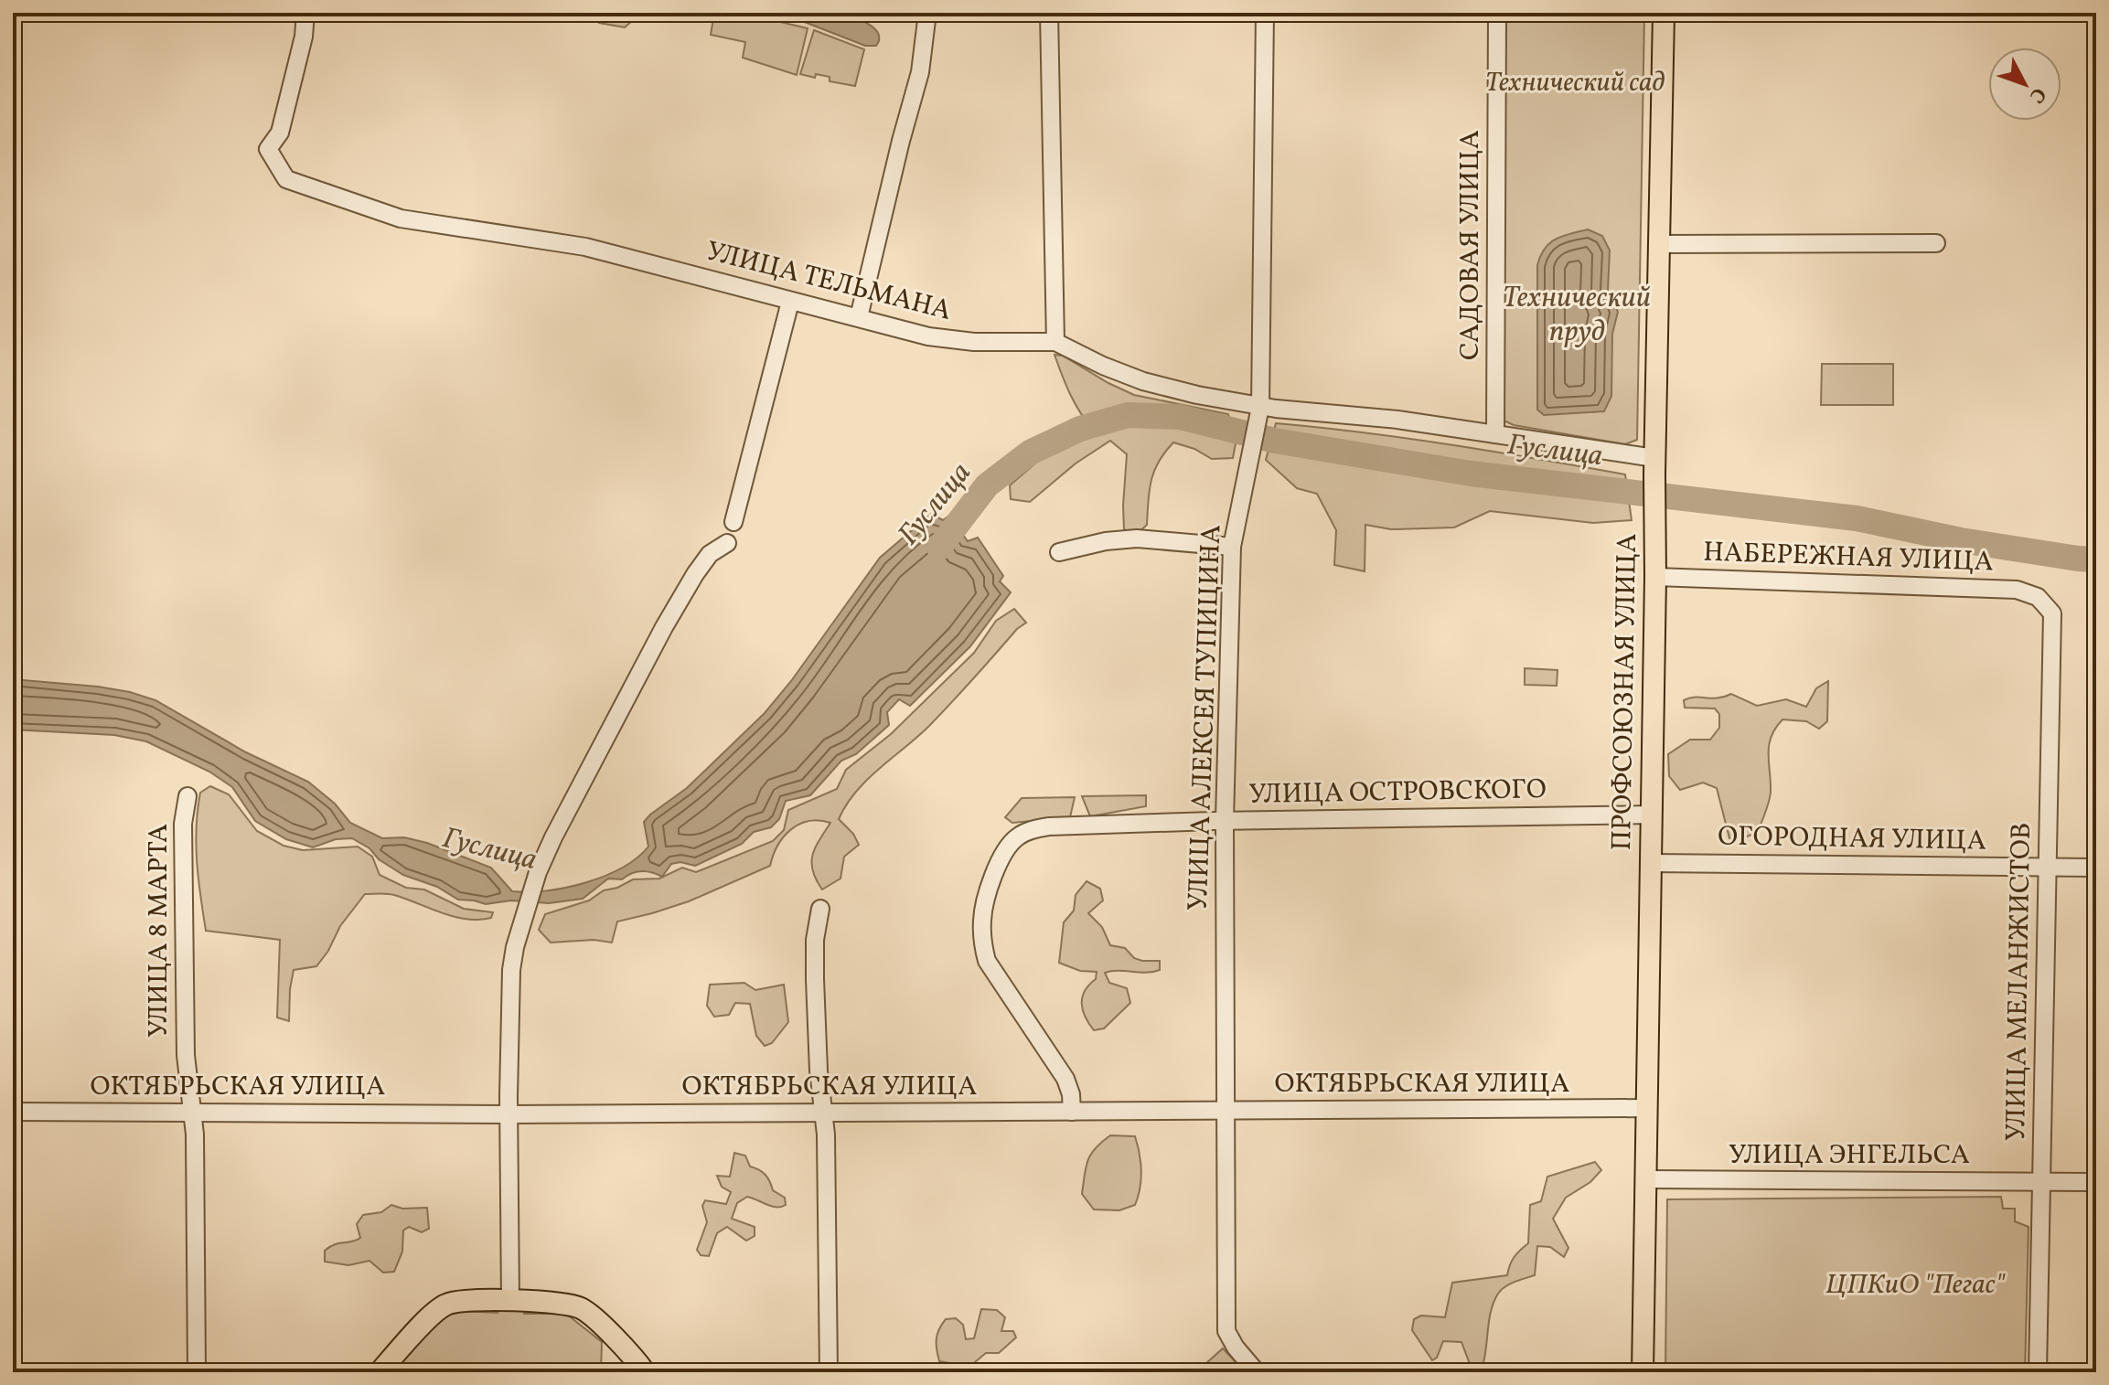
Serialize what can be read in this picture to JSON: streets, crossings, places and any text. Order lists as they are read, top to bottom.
{
  "streets": {
    "main road": ["ПРОФСОЮЗНАЯ УЛИЦА"],
    "street": [
      "САДОВАЯ УЛИЦА",
      "УЛИЦА ТЕЛЬМАНА",
      "НАБЕРЕЖНАЯ УЛИЦА",
      "УЛИЦА АЛЕКСЕЯ ТУПИЦИНА",
      "УЛИЦА ОСТРОВСКОГО",
      "ОГОРОДНАЯ УЛИЦА",
      "УЛИЦА 8 МАРТА",
      "УЛИЦА МЕЛАНЖИСТОВ",
      "ОКТЯБРЬСКАЯ УЛИЦА",
      "УЛИЦА ЭНГЕЛЬСА"
    ]
  },
  "crossings": [
    ["САДОВАЯ УЛИЦА", "УЛИЦА ТЕЛЬМАНА"],
    ["УЛИЦА ТЕЛЬМАНА", "ПРОФСОЮЗНАЯ УЛИЦА"],
    ["УЛИЦА ТЕЛЬМАНА", "УЛИЦА АЛЕКСЕЯ ТУПИЦИНА"],
    ["НАБЕРЕЖНАЯ УЛИЦА", "ПРОФСОЮЗНАЯ УЛИЦА"],
    ["НАБЕРЕЖНАЯ УЛИЦА", "УЛИЦА МЕЛАНЖИСТОВ"],
    ["ПРОФСОЮЗНАЯ УЛИЦА", "УЛИЦА ОСТРОВСКОГО"],
    ["ПРОФСОЮЗНАЯ УЛИЦА", "ОГОРОДНАЯ УЛИЦА"],
    ["ПРОФСОЮЗНАЯ УЛИЦА", "ОКТЯБРЬСКАЯ УЛИЦА"],
    ["ПРОФСОЮЗНАЯ УЛИЦА", "УЛИЦА ЭНГЕЛЬСА"],
    ["УЛИЦА АЛЕКСЕЯ ТУПИЦИНА", "УЛИЦА ОСТРОВСКОГО"],
    ["УЛИЦА АЛЕКСЕЯ ТУПИЦИНА", "ОКТЯБРЬСКАЯ УЛИЦА"],
    ["УЛИЦА ОСТРОВСКОГО", "ОКТЯБРЬСКАЯ УЛИЦА"],
    ["ОГОРОДНАЯ УЛИЦА", "УЛИЦА МЕЛАНЖИСТОВ"],
    ["УЛИЦА 8 МАРТА", "ОКТЯБРЬСКАЯ УЛИЦА"],
    ["УЛИЦА МЕЛАНЖИСТОВ", "УЛИЦА ЭНГЕЛЬСА"]
  ],
  "water": ["Технический пруд", "Гуслица"],
  "parks": ["Технический сад", "ЦПКиО \"Пегас\""],
  "north": "bottom right"
}
